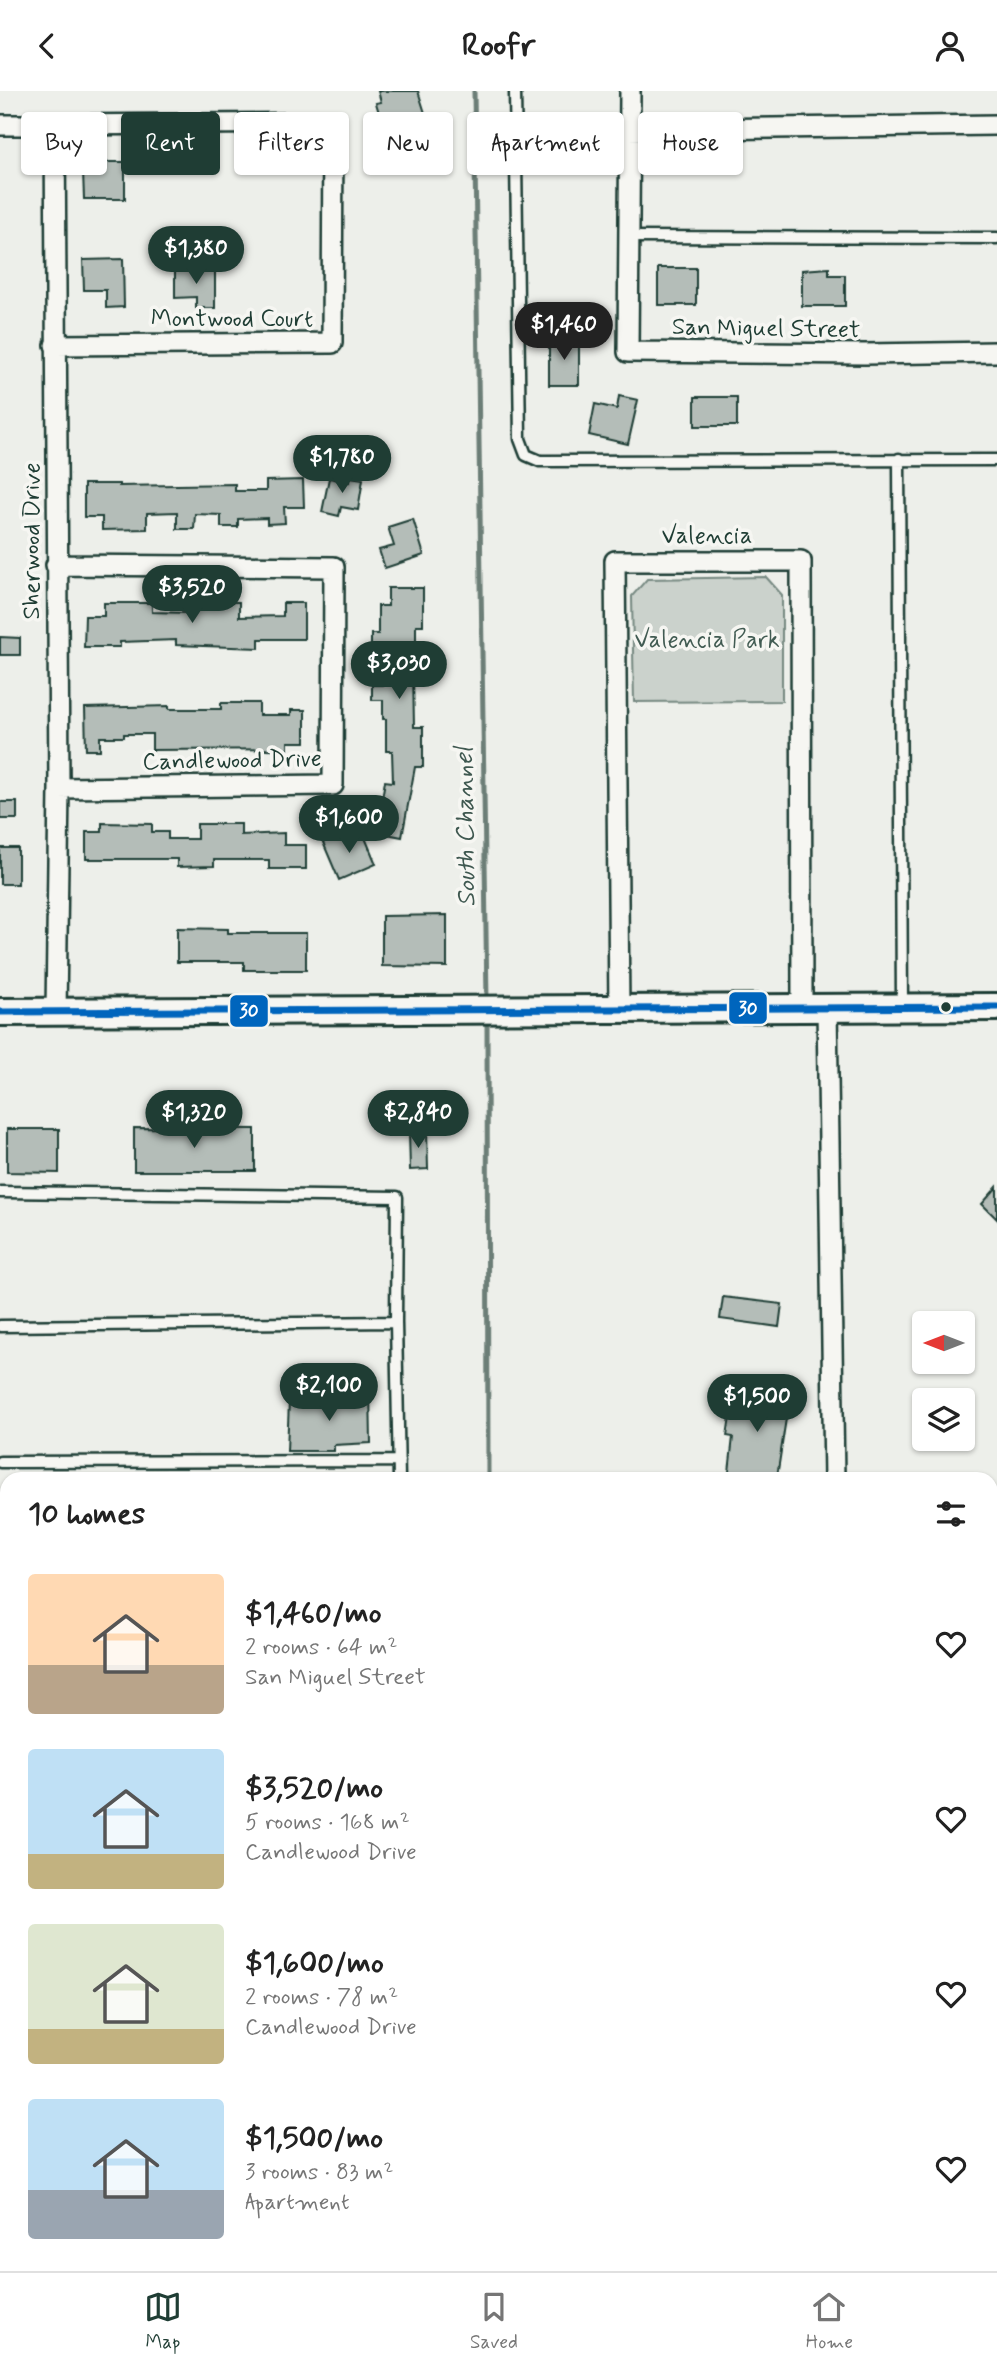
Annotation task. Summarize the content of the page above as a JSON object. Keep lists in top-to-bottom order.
{
  "streets": {
    "street": [
      "Montwood Court",
      "San Miguel Street",
      "Valencia",
      "Sherwood Drive",
      "Candlewood Drive"
    ]
  },
  "crossings": [
    ["Montwood Court", "Sherwood Drive"],
    ["Sherwood Drive", "Candlewood Drive"]
  ],
  "water": ["South Channel"],
  "parks": ["Valencia Park"],
  "lines": ["transit line 30"],
  "north": "left",
  "page": {
    "header": "Roofr",
    "chip": [
      "Buy",
      "Rent",
      "Filters",
      "New",
      "Apartment",
      "House"
    ],
    "price": [
      "$1,380",
      "$1,460",
      "$1,780",
      "$3,520",
      "$3,030",
      "$1,600",
      "$1,320",
      "$2,840",
      "$2,100",
      "$1,500"
    ],
    "heading": "10 homes",
    "list": [
      {
        "name": "$1,460/mo",
        "note": "2 rooms · 64 m² · San Miguel Street"
      },
      {
        "name": "$3,520/mo",
        "note": "5 rooms · 168 m² · Candlewood Drive"
      },
      {
        "name": "$1,600/mo",
        "note": "2 rooms · 78 m² · Candlewood Drive"
      },
      {
        "name": "$1,500/mo",
        "note": "3 rooms · 83 m² · Apartment"
      }
    ],
    "tabs": ["Map", "Saved", "Home"]
  }
}
